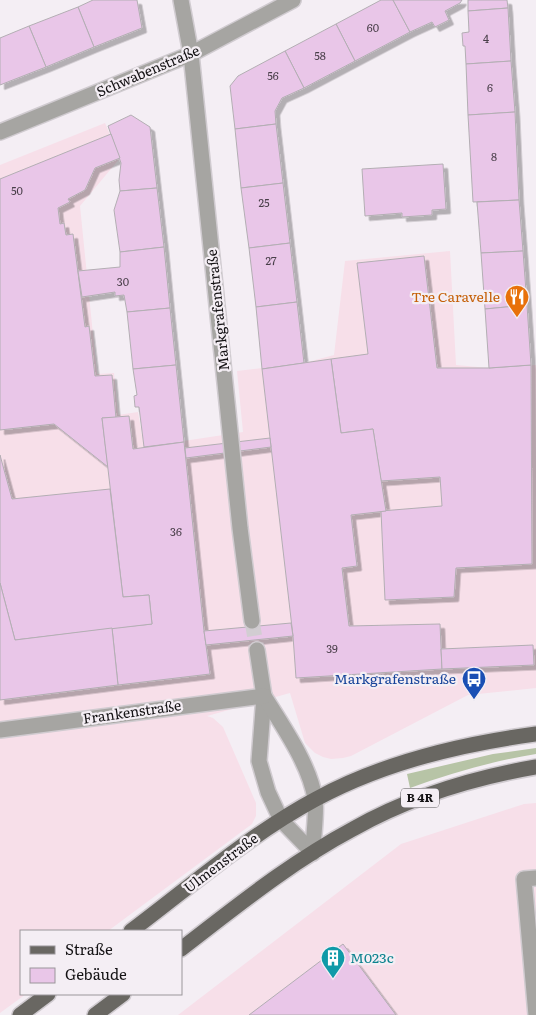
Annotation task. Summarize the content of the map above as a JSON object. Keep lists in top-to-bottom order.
{
  "streets": {
    "main road": ["B 4R", "Ulmenstraße"],
    "street": ["Schwabenstraße", "Markgrafenstraße", "Frankenstraße"]
  },
  "crossings": [
    ["Schwabenstraße", "Markgrafenstraße"]
  ],
  "places": {
    "restaurant": ["Tre Caravelle"],
    "bus stop": ["Markgrafenstraße"],
    "building": ["M023c"]
  },
  "house_numbers": [
    "60",
    "4",
    "58",
    "56",
    "6",
    "8",
    "50",
    "25",
    "27",
    "30",
    "36",
    "39"
  ],
  "legend": ["Straße", "Gebäude"]
}
